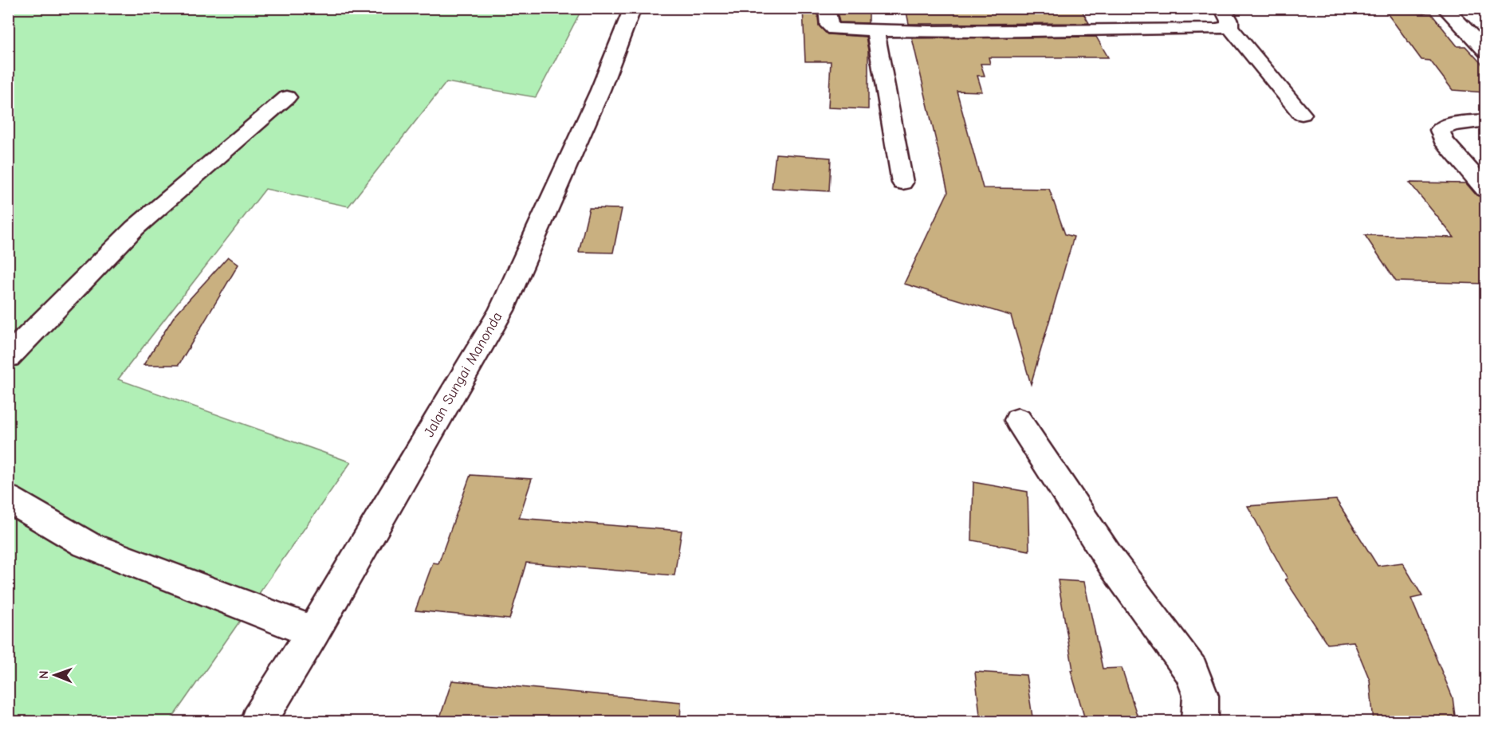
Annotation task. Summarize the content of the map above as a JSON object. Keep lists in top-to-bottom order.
{
  "streets": {
    "street": ["Jalan Sungai Manonda"]
  },
  "north": "left"
}
